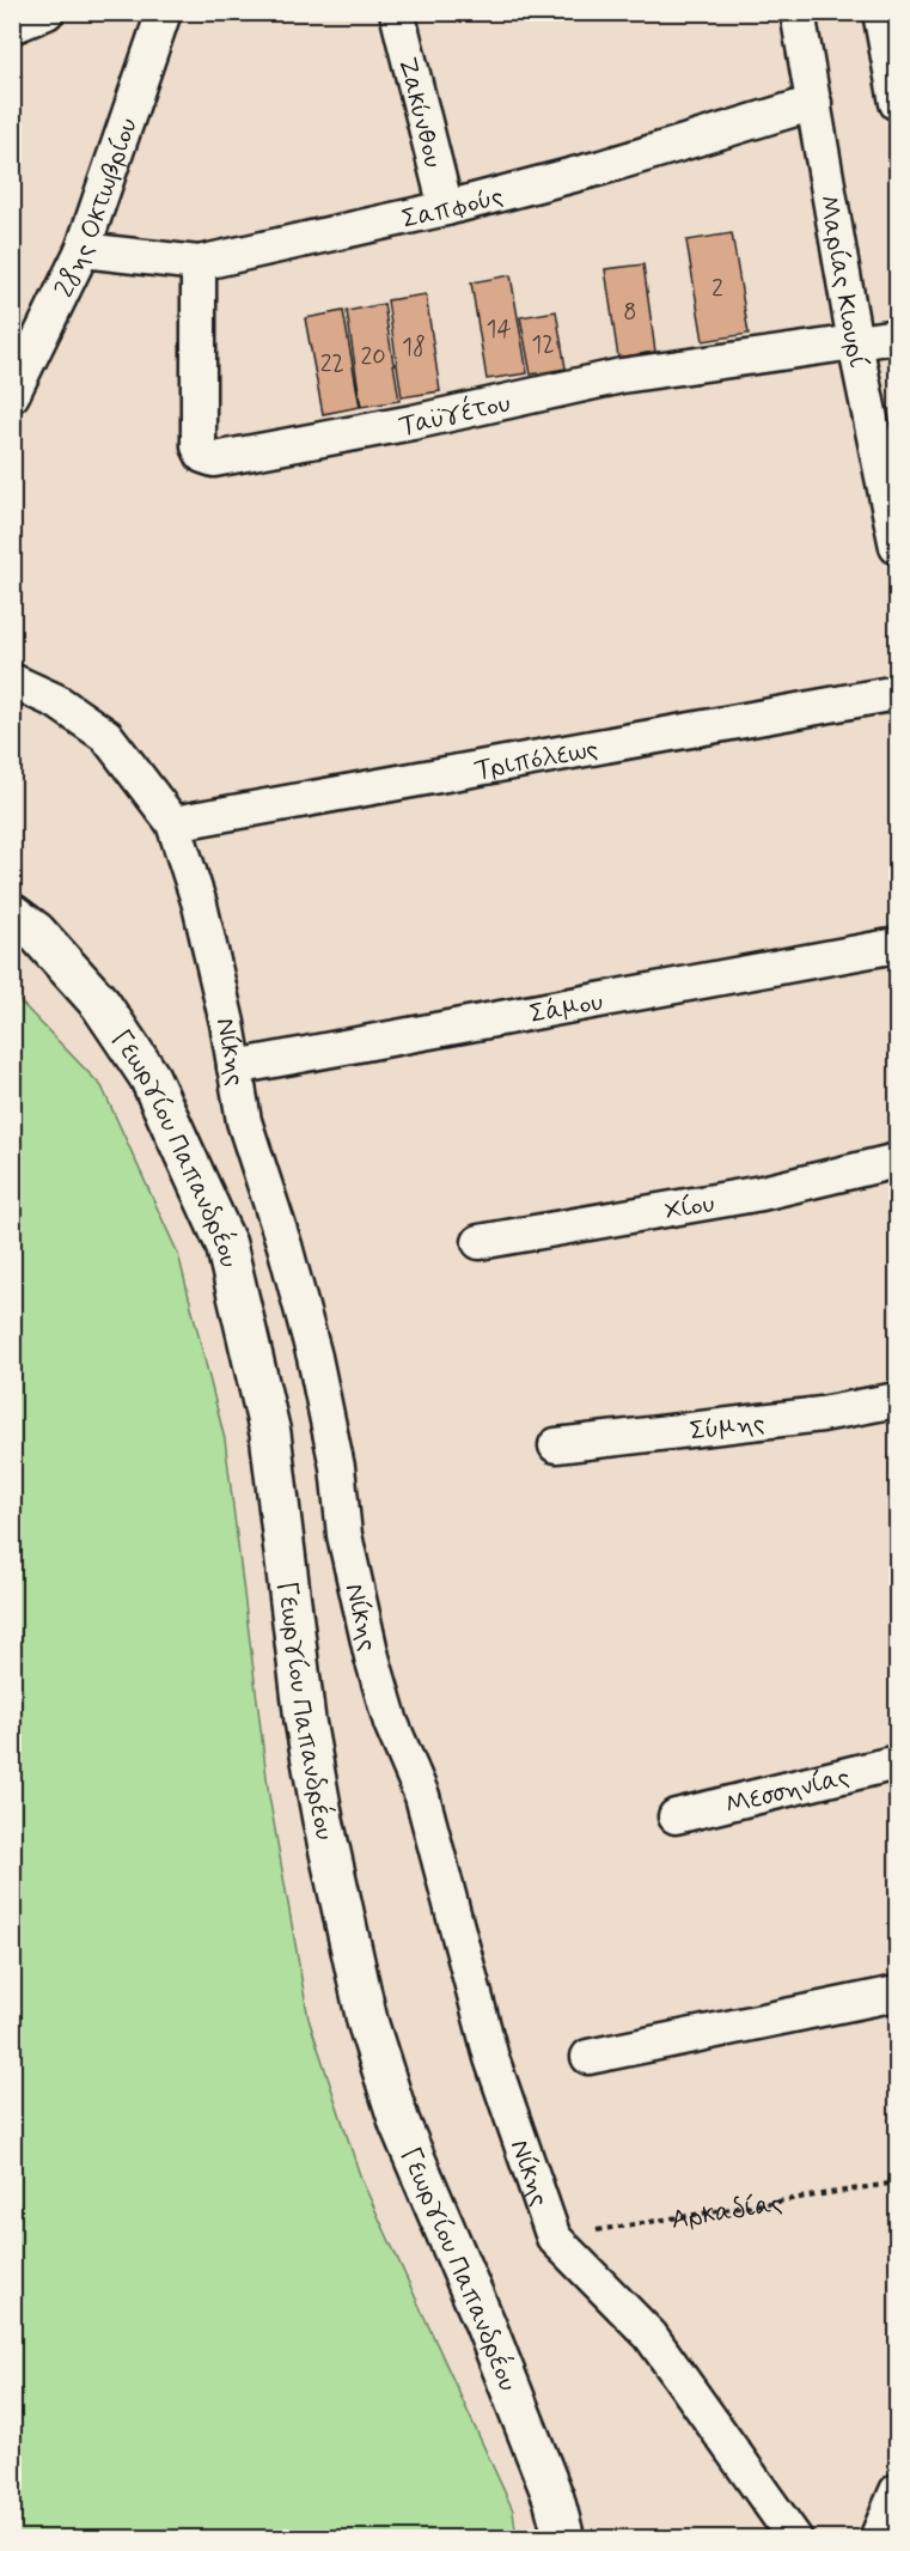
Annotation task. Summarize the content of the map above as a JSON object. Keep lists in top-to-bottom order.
{
  "streets": {
    "street": [
      "Ζακύνθου",
      "28ης Οκτωβρίου",
      "Σαπφούς",
      "Μαρίας Κιουρί",
      "Ταϋγέτου",
      "Τριπόλεως",
      "Σάμου",
      "Νίκης",
      "Γεωργίου Παπανδρέου",
      "Χίου",
      "Σύμης",
      "Μεσσηνίας"
    ],
    "path": ["Αρκαδίας"]
  },
  "crossings": [
    ["Ζακύνθου", "Σαπφούς"],
    ["28ης Οκτωβρίου", "Σαπφούς"],
    ["Σαπφούς", "Μαρίας Κιουρί"],
    ["Σαπφούς", "Ταϋγέτου"],
    ["Μαρίας Κιουρί", "Ταϋγέτου"],
    ["Τριπόλεως", "Νίκης"],
    ["Σάμου", "Νίκης"],
    ["Νίκης", "Αρκαδίας"]
  ],
  "house_numbers": [
    "2",
    "8",
    "14",
    "12",
    "18",
    "20",
    "22"
  ]
}
